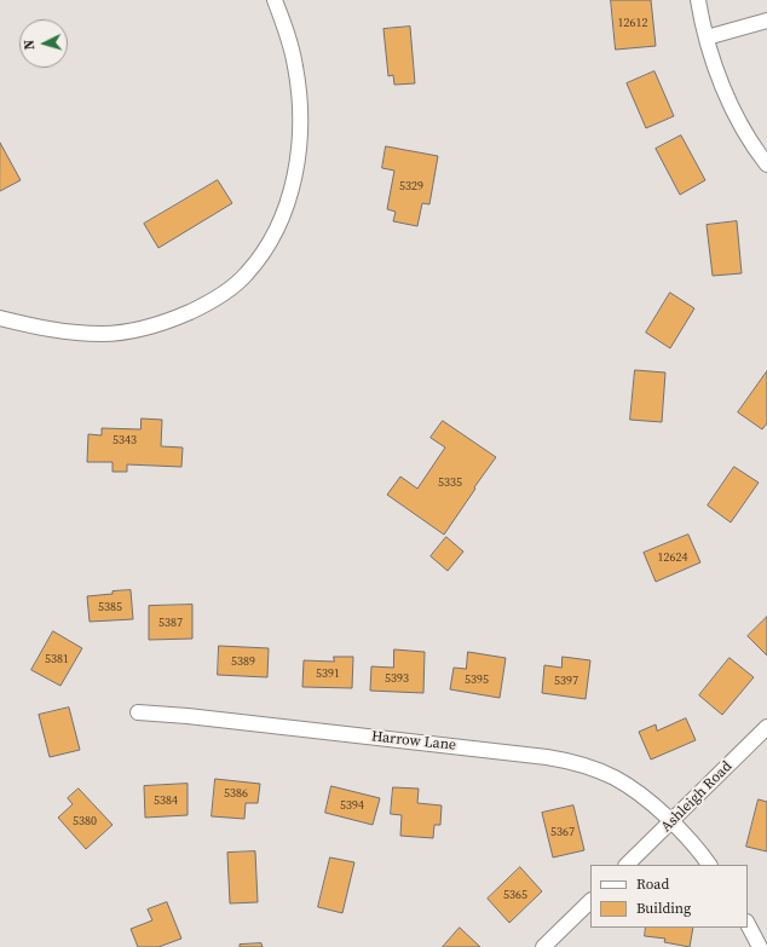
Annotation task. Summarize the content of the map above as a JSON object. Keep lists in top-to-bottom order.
{
  "streets": {
    "street": ["Harrow Lane", "Ashleigh Road"]
  },
  "crossings": [
    ["Harrow Lane", "Ashleigh Road"]
  ],
  "house_numbers": [
    "12612",
    "5329",
    "5343",
    "5335",
    "12624",
    "5385",
    "5387",
    "5381",
    "5389",
    "5391",
    "5393",
    "5395",
    "5397",
    "5386",
    "5384",
    "5394",
    "5380",
    "5367",
    "5365"
  ],
  "legend": ["Road", "Building"],
  "north": "left"
}
